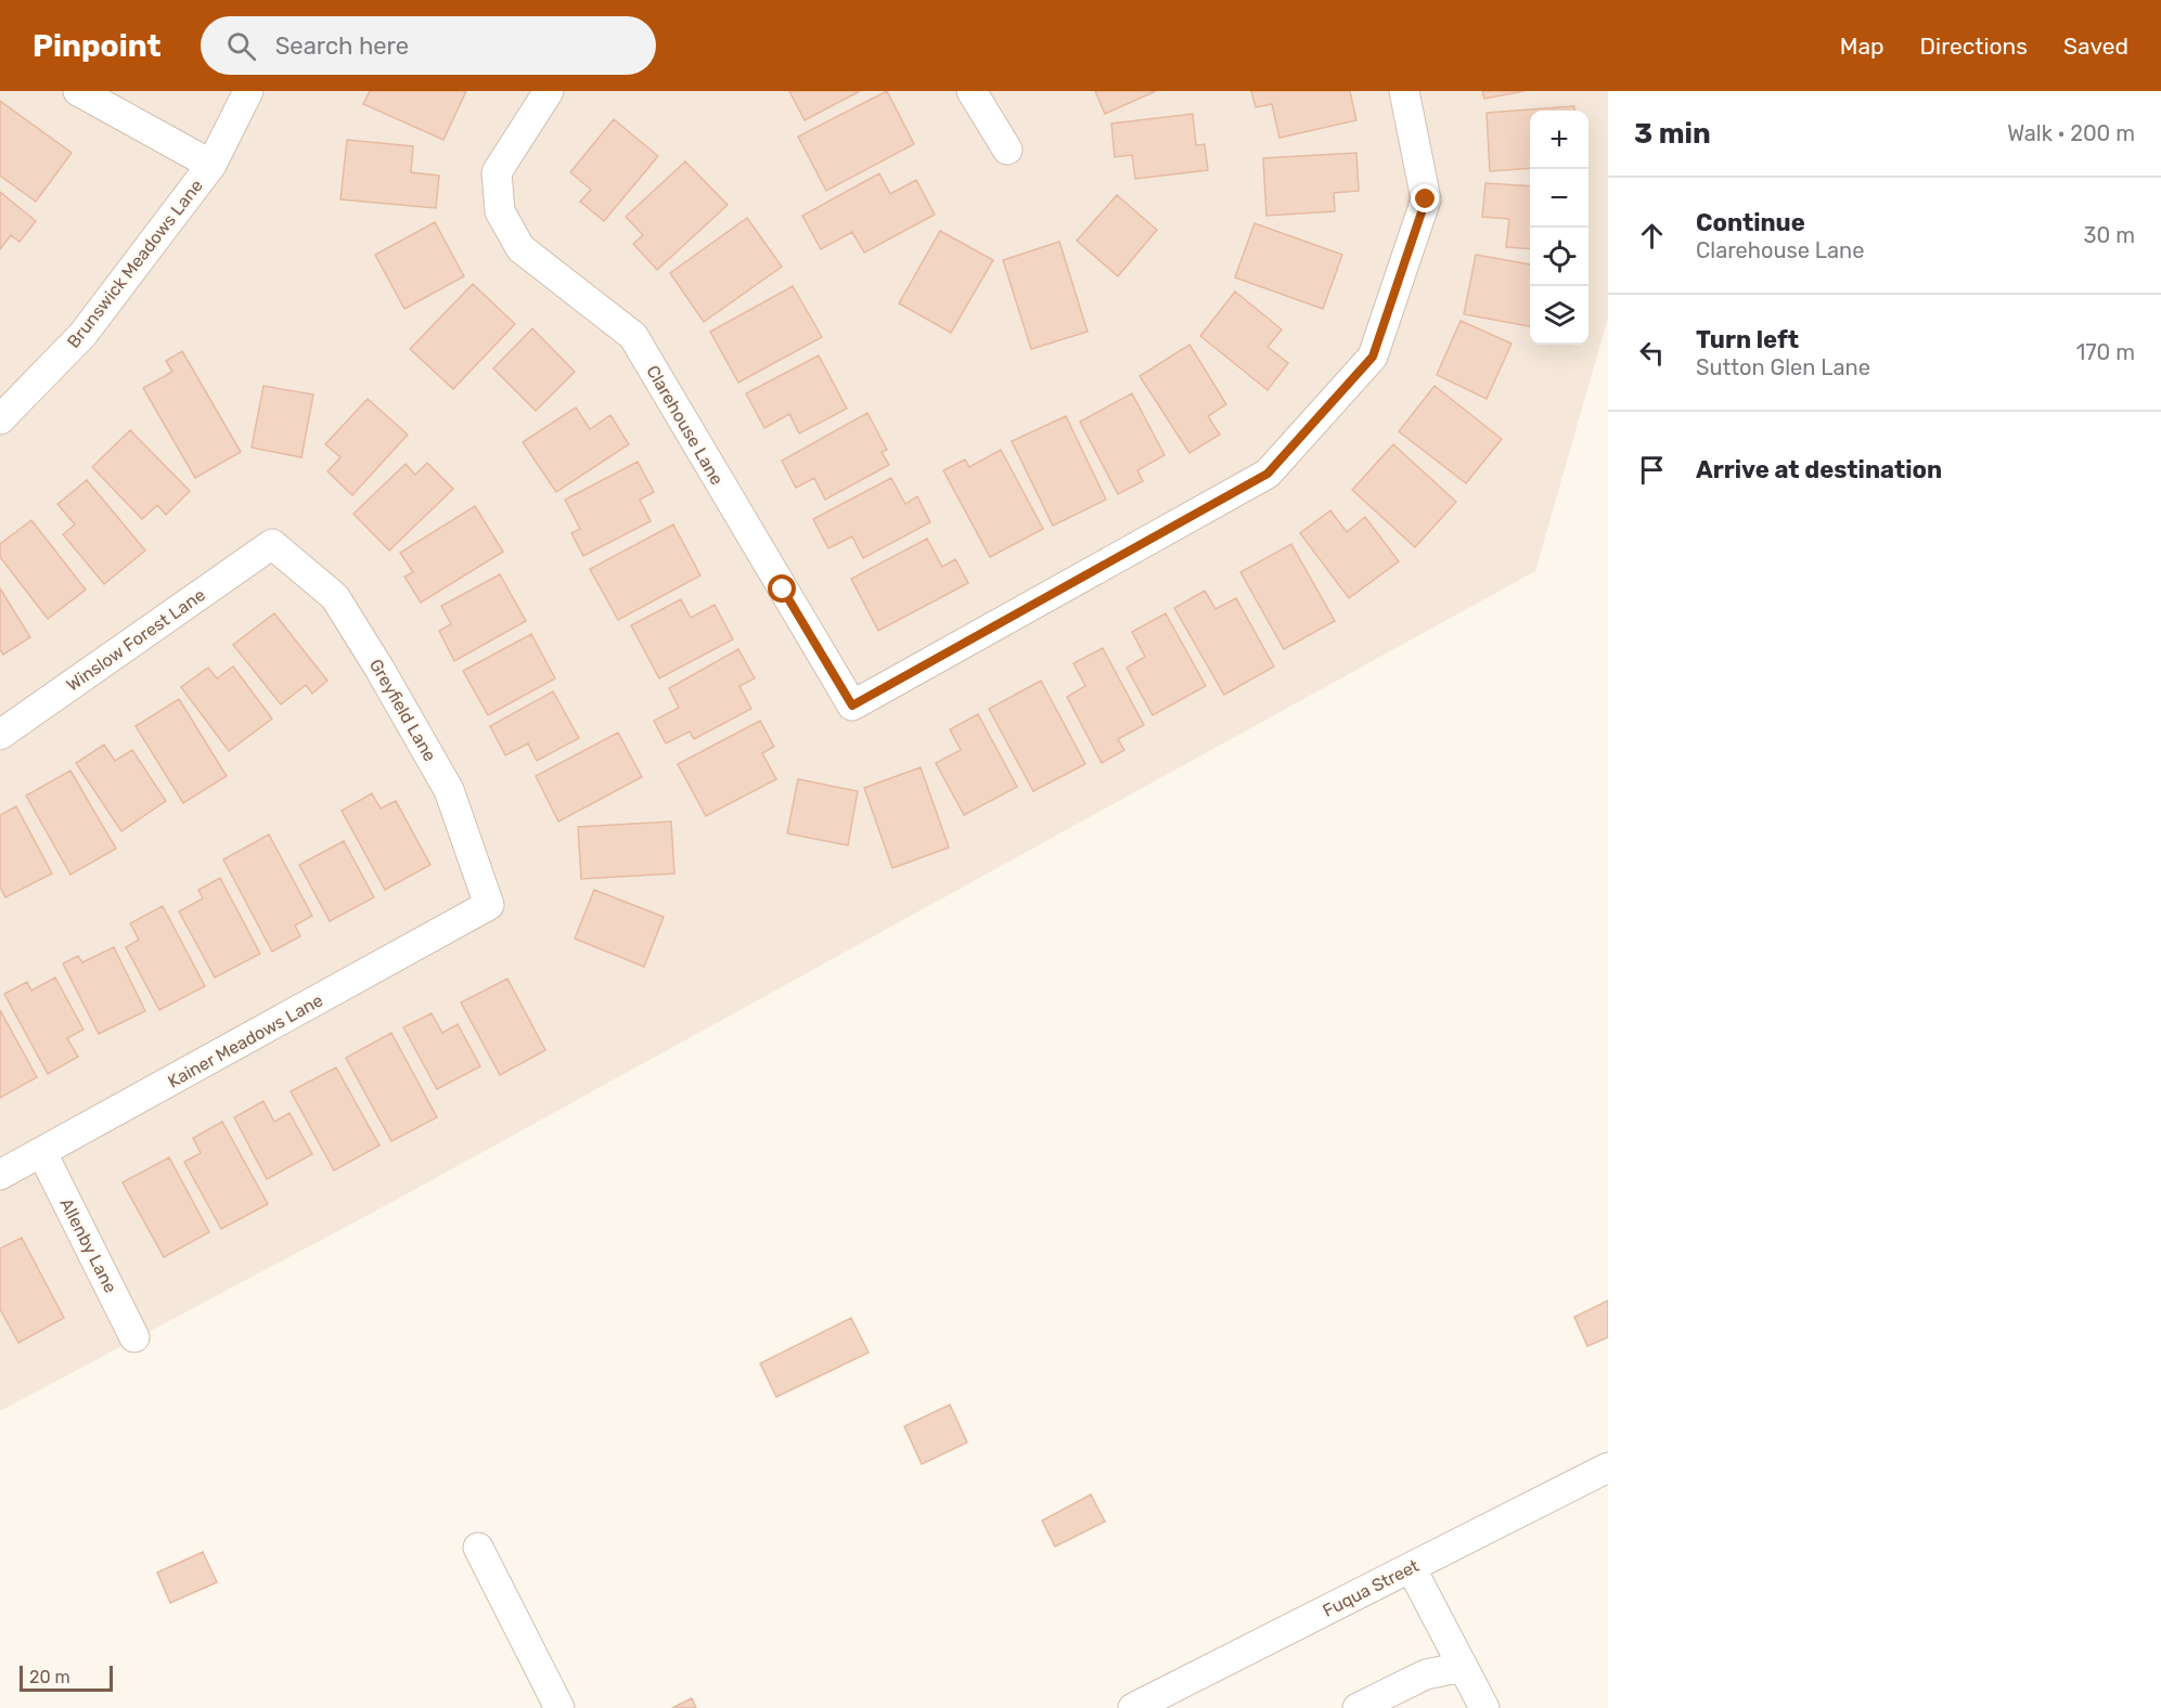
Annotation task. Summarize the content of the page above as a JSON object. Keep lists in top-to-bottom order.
{
  "streets": {
    "street": [
      "Brunswick Meadows Lane",
      "Clarehouse Lane",
      "Winslow Forest Lane",
      "Greyfield Lane",
      "Kainer Meadows Lane",
      "Allenby Lane",
      "Fuqua Street"
    ]
  },
  "crossings": [
    ["Winslow Forest Lane", "Greyfield Lane"],
    ["Greyfield Lane", "Kainer Meadows Lane"],
    ["Kainer Meadows Lane", "Allenby Lane"]
  ],
  "scale_bar": "20 m",
  "page": {
    "header": "Pinpoint",
    "search": "Search here",
    "nav": ["Map", "Directions", "Saved"],
    "heading": ["3 min", "Walk · 200 m"],
    "map_buttons": ["+", "−"],
    "list": [
      ["Continue", "Clarehouse Lane", "30 m"],
      ["Turn left", "Sutton Glen Lane", "170 m"],
      "Arrive at destination"
    ],
    "scale": "20 m"
  }
}
